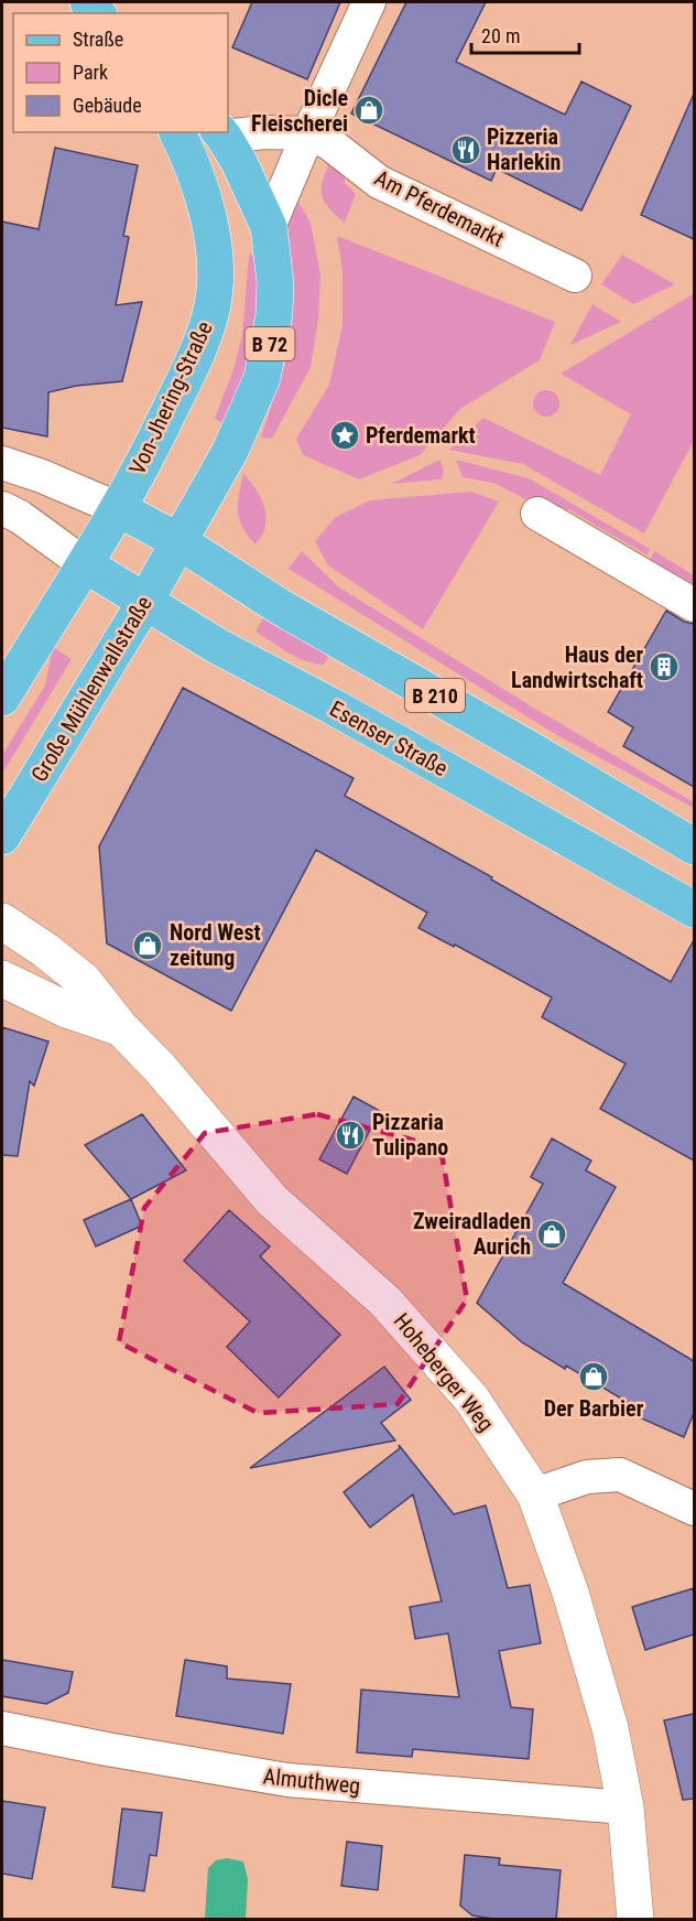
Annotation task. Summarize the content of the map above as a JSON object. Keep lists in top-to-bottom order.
{
  "streets": {
    "main road": [
      "B 72",
      "Von-Jhering-Straße",
      "Große Mühlenwallstraße",
      "B 210",
      "Esenser Straße"
    ],
    "street": ["Am Pferdemarkt", "Hoheberger Weg", "Almuthweg"]
  },
  "crossings": [
    ["B 72", "Große Mühlenwallstraße"],
    ["B 72", "B 210"],
    ["Von-Jhering-Straße", "B 210"],
    ["Große Mühlenwallstraße", "B 210"],
    ["Große Mühlenwallstraße", "Esenser Straße"],
    ["Hoheberger Weg", "Almuthweg"]
  ],
  "places": {
    "shop": [
      "Dicle Fleischerei",
      "Nord West zeitung",
      "Zweiradladen Aurich",
      "Der Barbier"
    ],
    "restaurant": ["Pizzeria Harlekin", "Pizzaria Tulipano"],
    "place": ["Pferdemarkt"],
    "building": ["Haus der Landwirtschaft"]
  },
  "legend": ["Straße", "Park", "Gebäude"],
  "scale_bar": "20 m"
}
